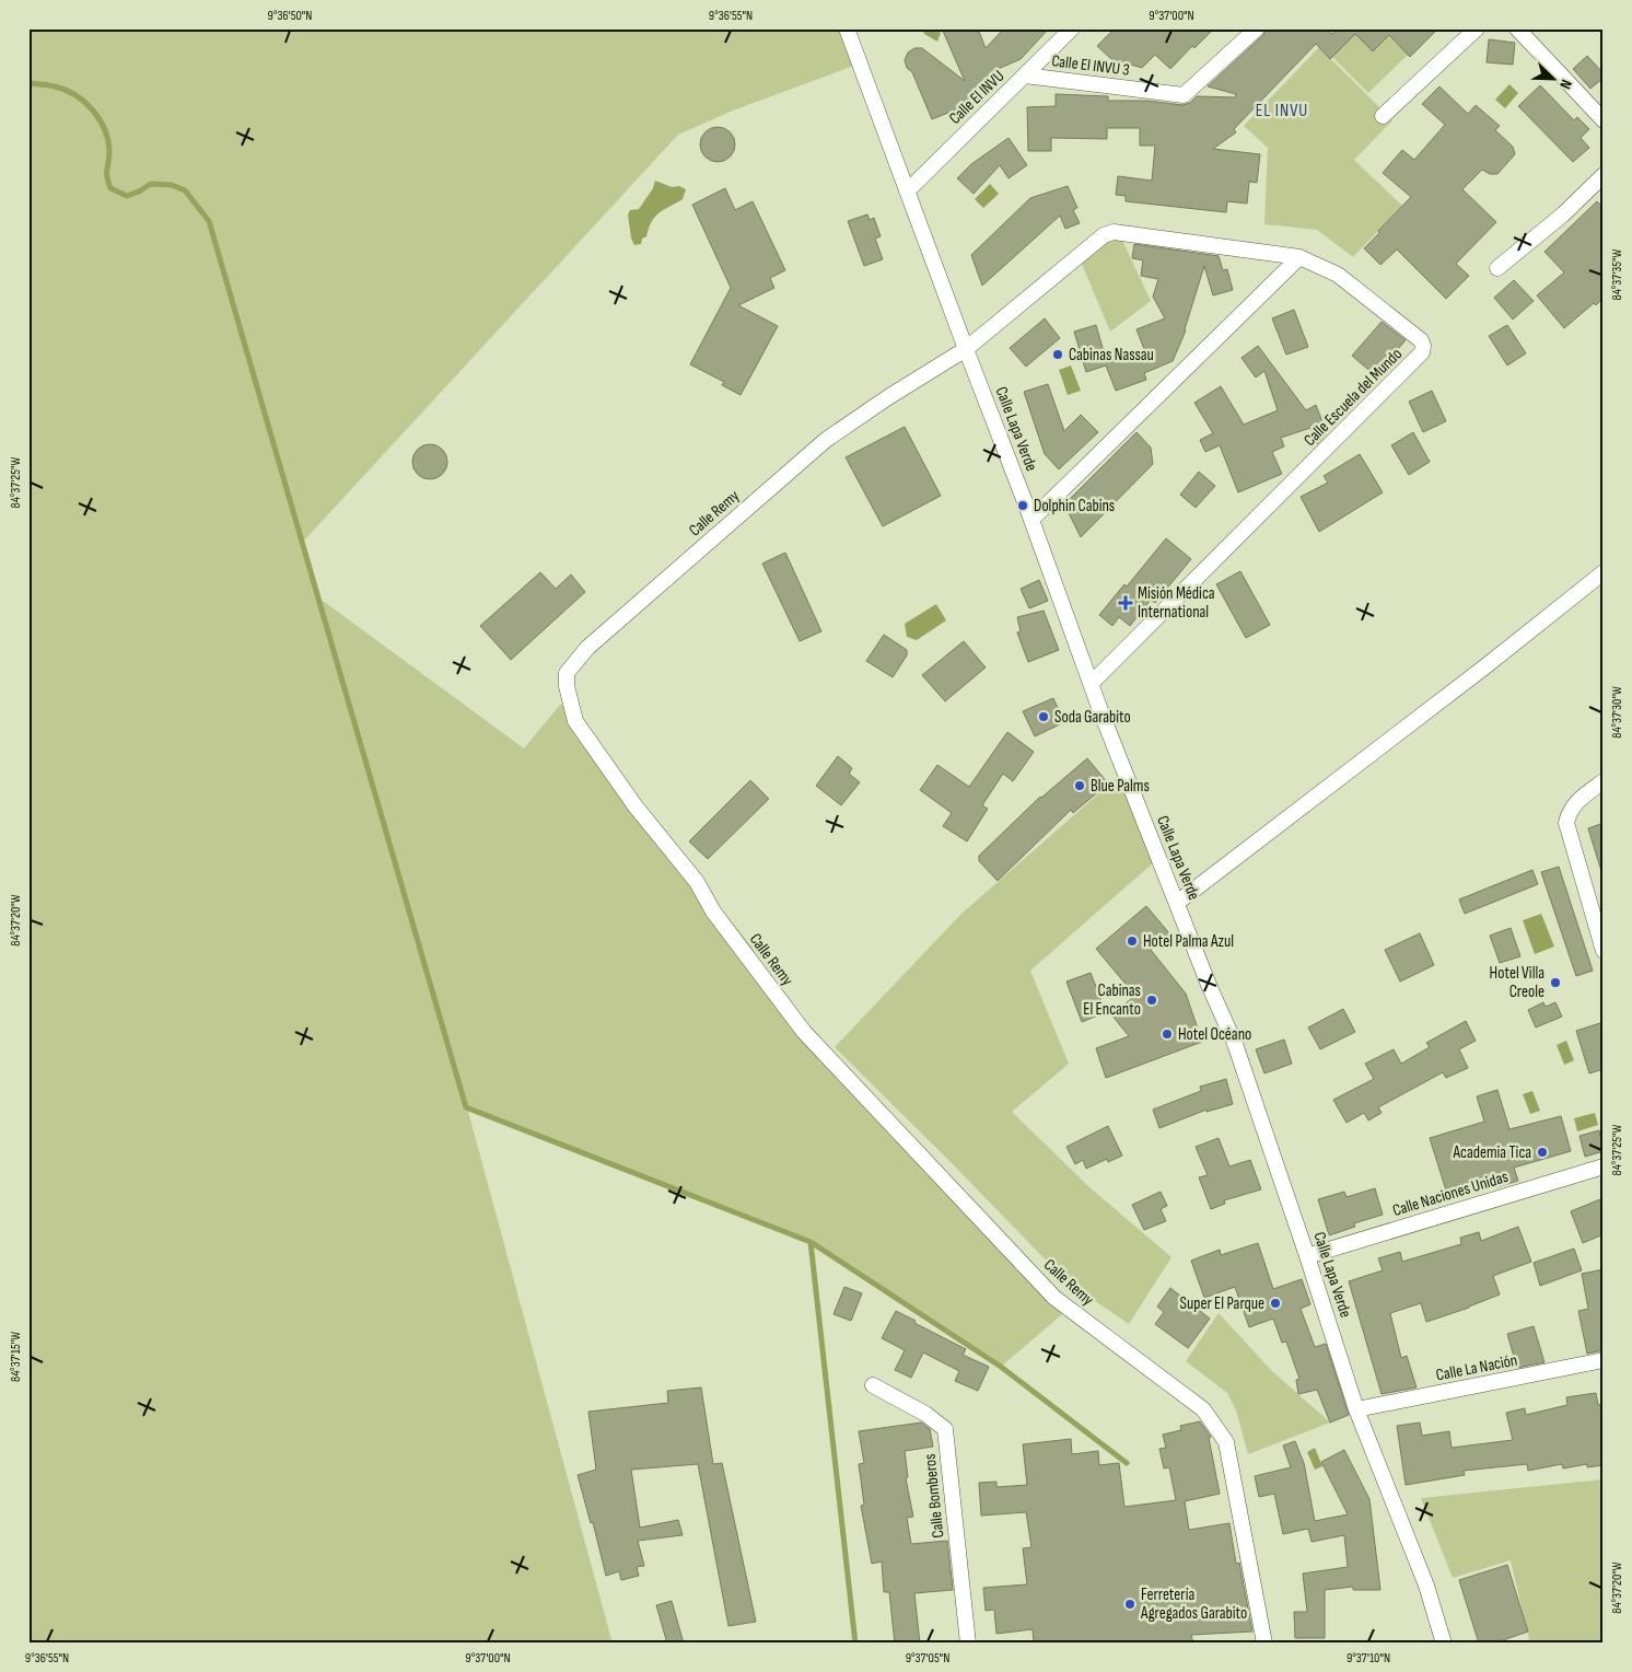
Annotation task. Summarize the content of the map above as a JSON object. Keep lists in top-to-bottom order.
{
  "streets": {
    "street": [
      "Calle El INVU 3",
      "Calle El INVU",
      "Calle Escuela del Mundo",
      "Calle Lapa Verde",
      "Calle Remy",
      "Calle Naciones Unidas",
      "Calle La Nación",
      "Calle Bomberos"
    ]
  },
  "crossings": [
    ["Calle El INVU 3", "Calle El INVU"],
    ["Calle El INVU", "Calle Lapa Verde"],
    ["Calle Escuela del Mundo", "Calle Lapa Verde"],
    ["Calle Escuela del Mundo", "Calle Remy"],
    ["Calle Lapa Verde", "Calle Remy"],
    ["Calle Lapa Verde", "Calle Naciones Unidas"],
    ["Calle Lapa Verde", "Calle La Nación"]
  ],
  "districts": ["EL INVU"],
  "places": {
    "other": [
      "Cabinas Nassau",
      "Dolphin Cabins",
      "Soda Garabito",
      "Blue Palms",
      "Hotel Palma Azul",
      "Hotel Villa Creole",
      "Cabinas El Encanto",
      "Hotel Océano",
      "Academia Tica",
      "Super El Parque",
      "Ferretería Agregados Garabito"
    ],
    "health": ["Misión Médica International"]
  },
  "north": "bottom right",
  "coordinates": [
    "9°36'50\"N",
    "9°36'55\"N",
    "9°37'00\"N",
    "84°37'35\"W",
    "84°37'25\"W",
    "84°37'30\"W",
    "84°37'20\"W",
    "84°37'15\"W",
    "9°37'05\"N",
    "9°37'10\"N"
  ]
}
